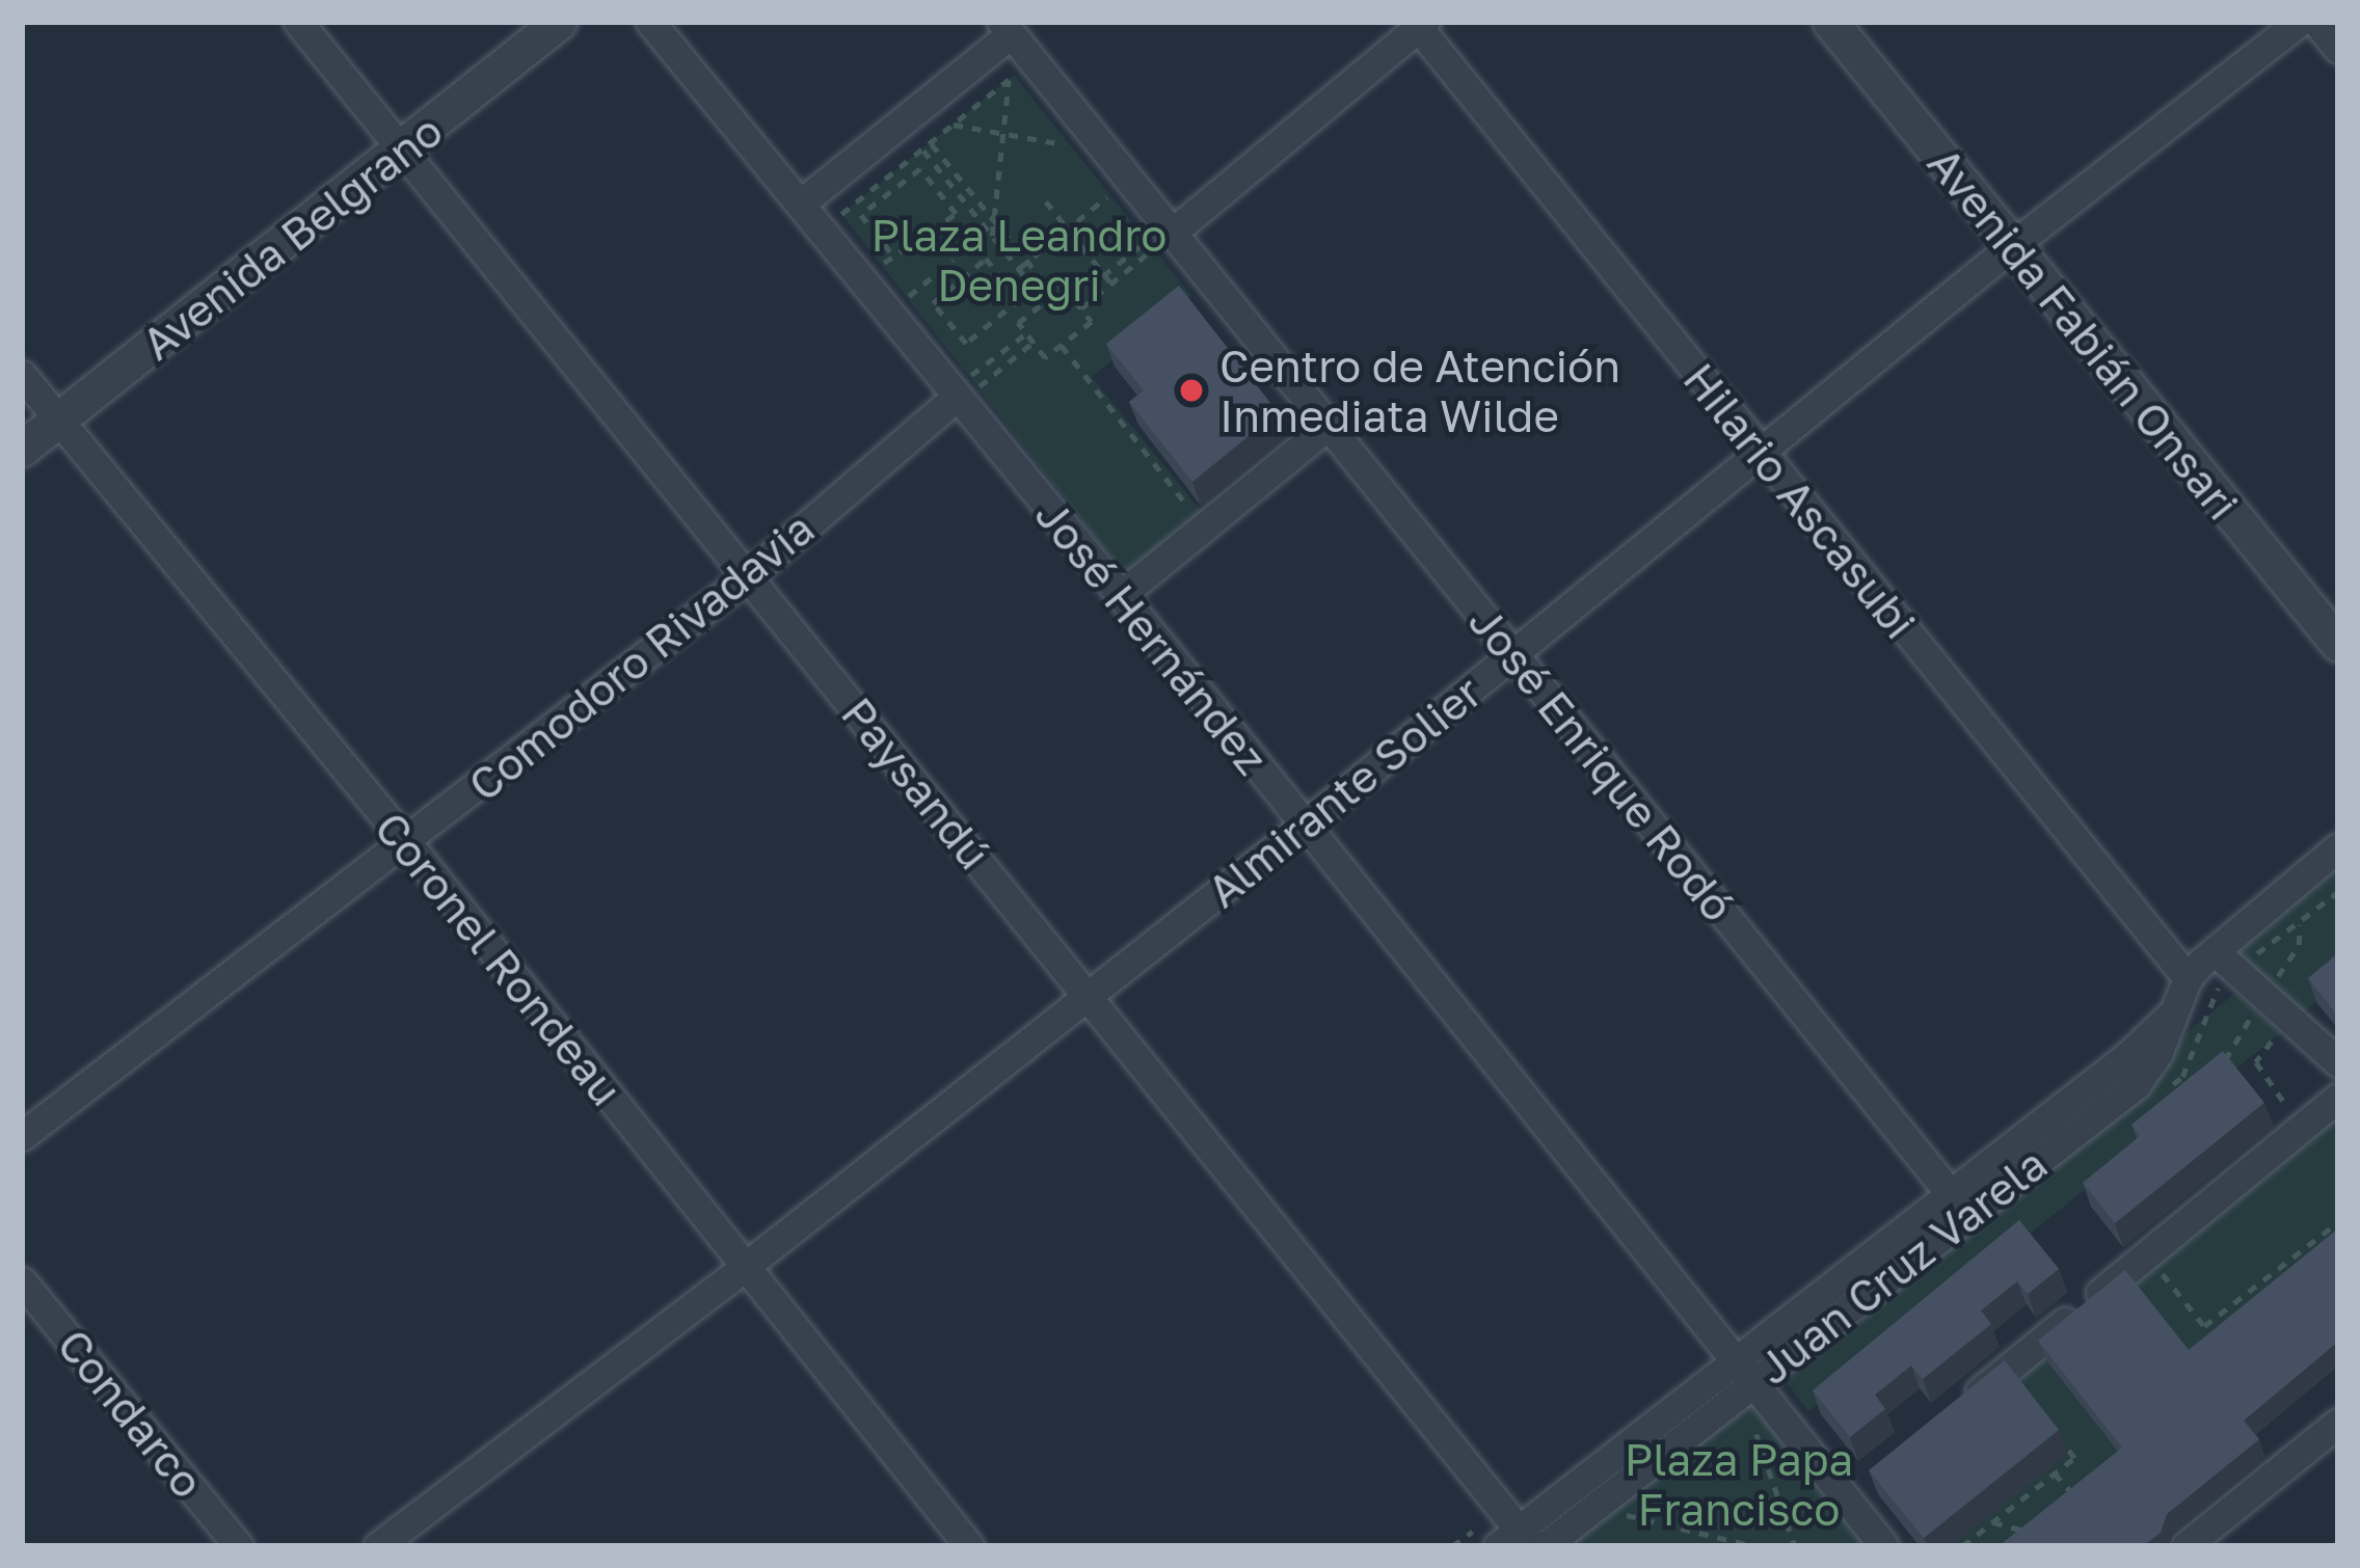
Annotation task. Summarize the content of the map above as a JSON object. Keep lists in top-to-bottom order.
{
  "streets": {
    "street": [
      "Avenida Belgrano",
      "Avenida Fabián Onsari",
      "Hilario Ascasubi",
      "José Hernández",
      "Comodoro Rivadavia",
      "José Enrique Rodó",
      "Paysandú",
      "Almirante Solier",
      "Coronel Rondeau",
      "Juan Cruz Varela",
      "Condarco"
    ]
  },
  "crossings": [
    ["Avenida Belgrano", "Paysandú"],
    ["Avenida Belgrano", "Coronel Rondeau"],
    ["Avenida Fabián Onsari", "Almirante Solier"],
    ["Hilario Ascasubi", "Almirante Solier"],
    ["Hilario Ascasubi", "Juan Cruz Varela"],
    ["José Hernández", "Comodoro Rivadavia"],
    ["José Hernández", "Almirante Solier"],
    ["José Hernández", "Juan Cruz Varela"],
    ["Comodoro Rivadavia", "Paysandú"],
    ["Comodoro Rivadavia", "Coronel Rondeau"],
    ["José Enrique Rodó", "Almirante Solier"],
    ["José Enrique Rodó", "Juan Cruz Varela"],
    ["Paysandú", "Almirante Solier"],
    ["Almirante Solier", "Coronel Rondeau"]
  ],
  "parks": ["Plaza Leandro Denegri", "Plaza Papa Francisco"],
  "places": ["Centro de Atención Inmediata Wilde"]
}
